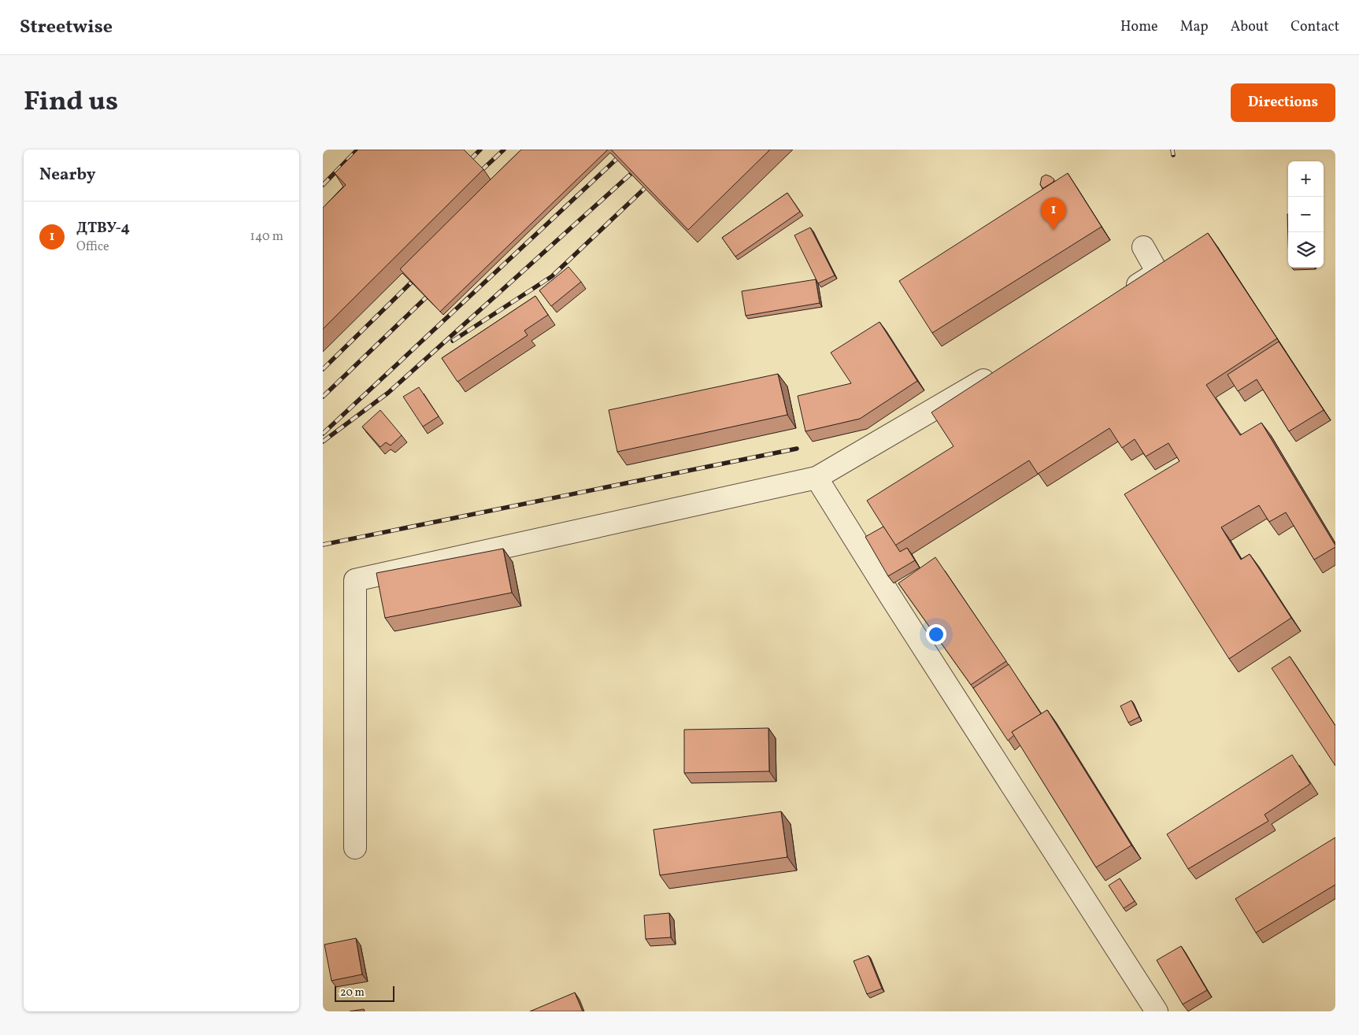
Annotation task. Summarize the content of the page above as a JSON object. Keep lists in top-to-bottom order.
{
  "scale_bar": "20 m",
  "page": {
    "header": "Streetwise",
    "nav": [
      "Home",
      "Map",
      "About",
      "Contact"
    ],
    "title": "Find us",
    "buttons": "Directions",
    "heading": "Nearby",
    "map_buttons": ["+", "−"],
    "pins": "1",
    "list": [
      {
        "mark": "1",
        "name": "ДТВУ-4",
        "note": "Office",
        "value": "140 m"
      }
    ],
    "scale": "20 m"
  }
}
